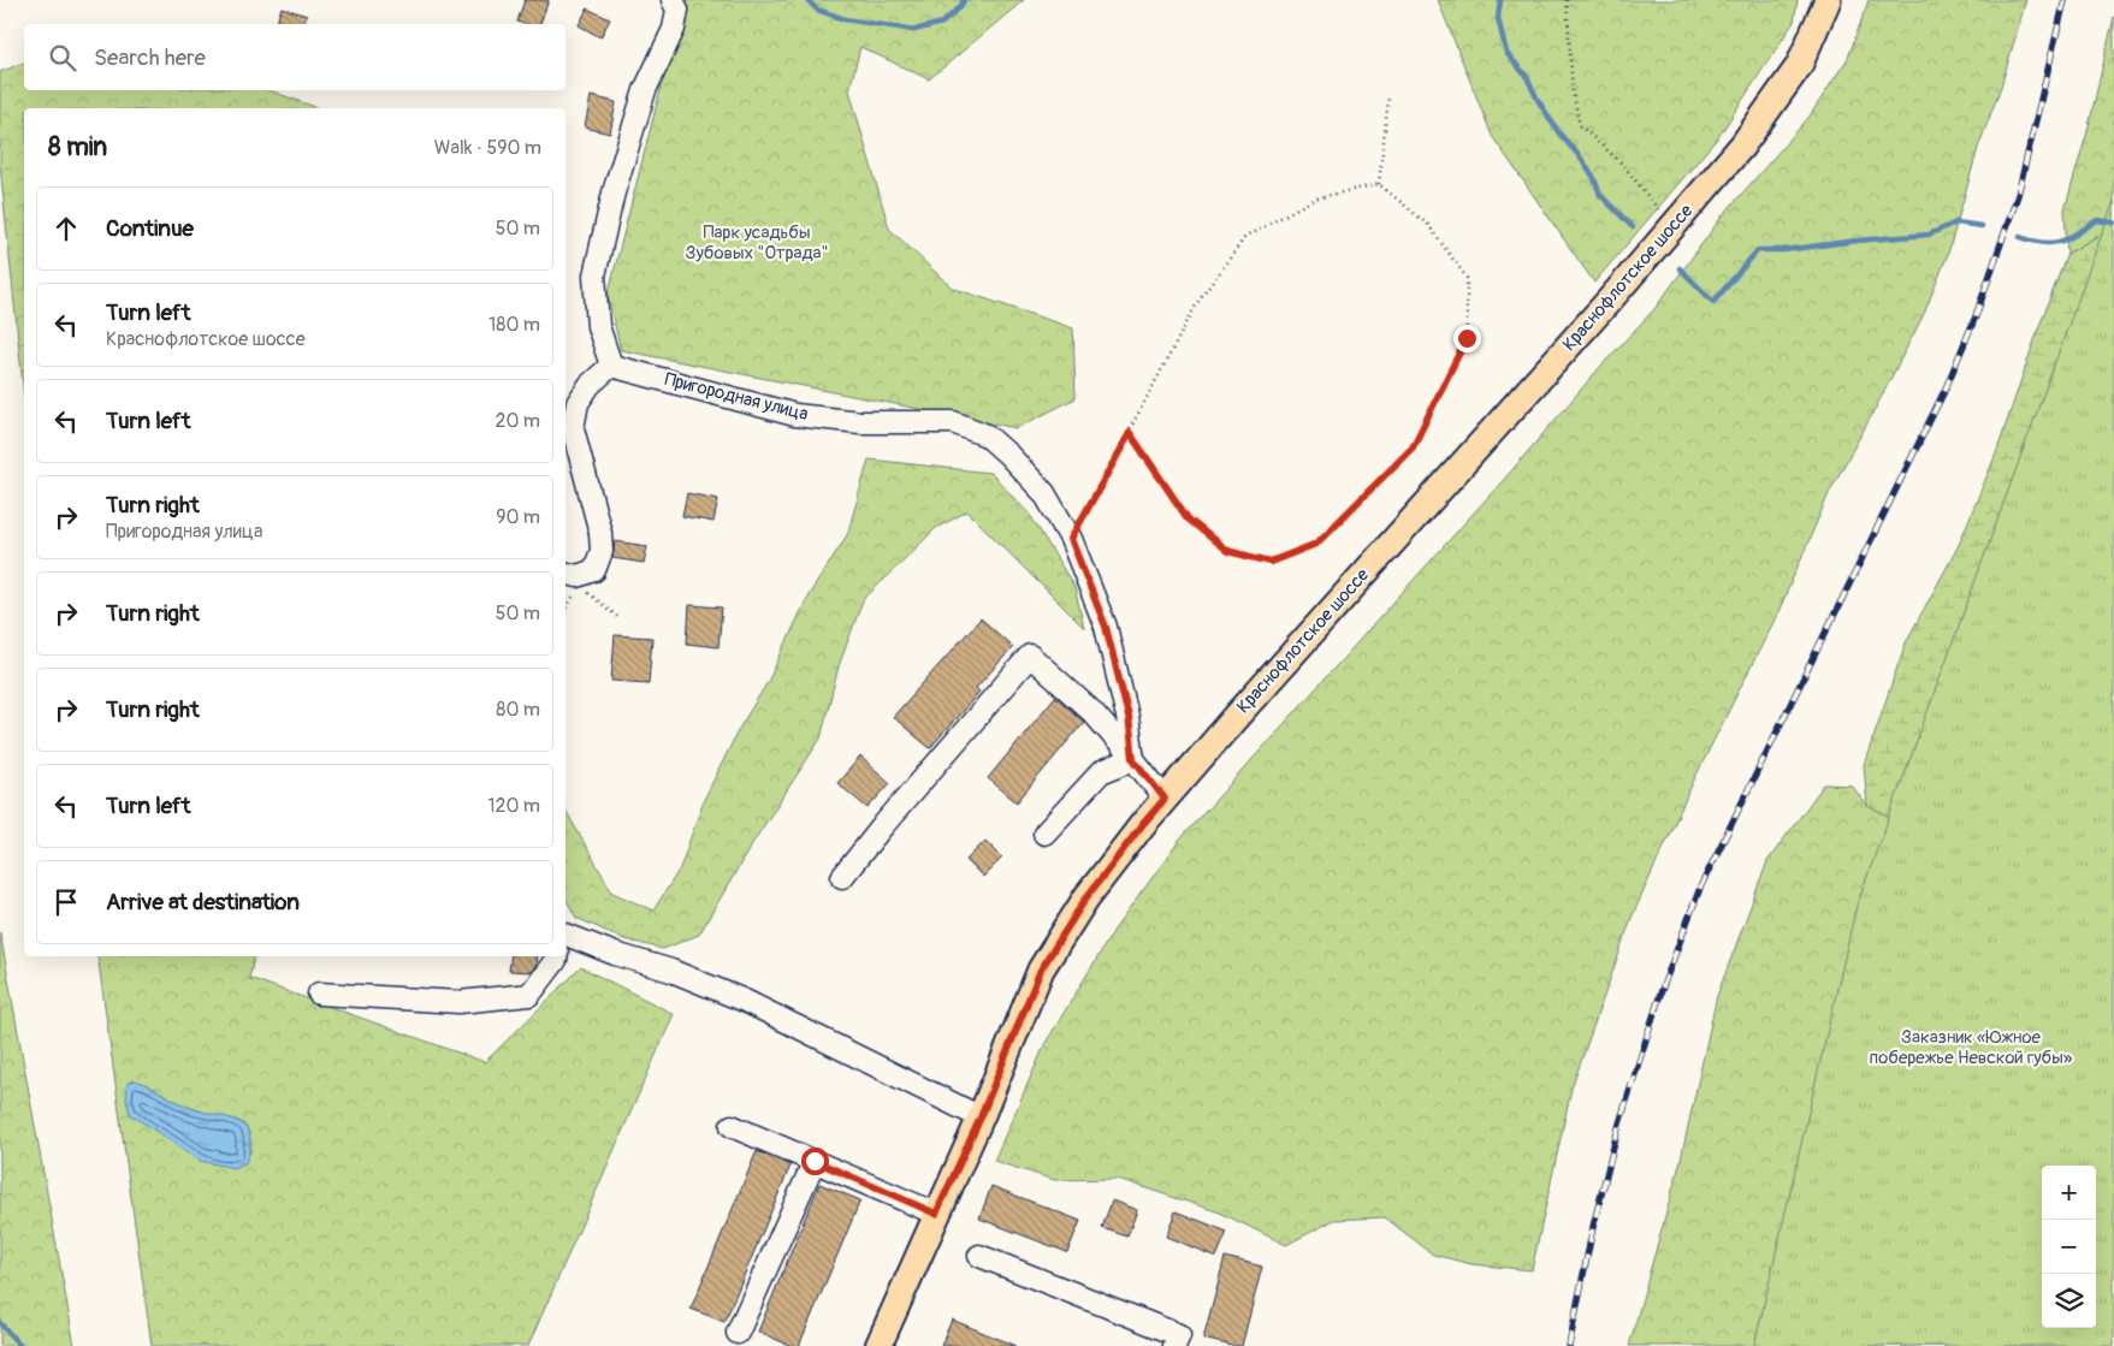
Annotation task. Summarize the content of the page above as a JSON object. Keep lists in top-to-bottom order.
{
  "streets": {
    "main road": ["Краснофлотское шоссе"],
    "street": ["Пригородная улица"]
  },
  "parks": ["Парк усадьбы Зубовых \"Отрада\"", "Заказник «Южное побережье Невской губы»"],
  "page": {
    "search": "Search here",
    "heading": ["8 min", "Walk · 590 m"],
    "list": [
      ["Continue", "50 m"],
      ["Turn left", "Краснофлотское шоссе", "180 m"],
      ["Turn left", "20 m"],
      ["Turn right", "Пригородная улица", "90 m"],
      ["Turn right", "50 m"],
      ["Turn right", "80 m"],
      ["Turn left", "120 m"],
      "Arrive at destination"
    ],
    "map_buttons": ["+", "−"]
  }
}
